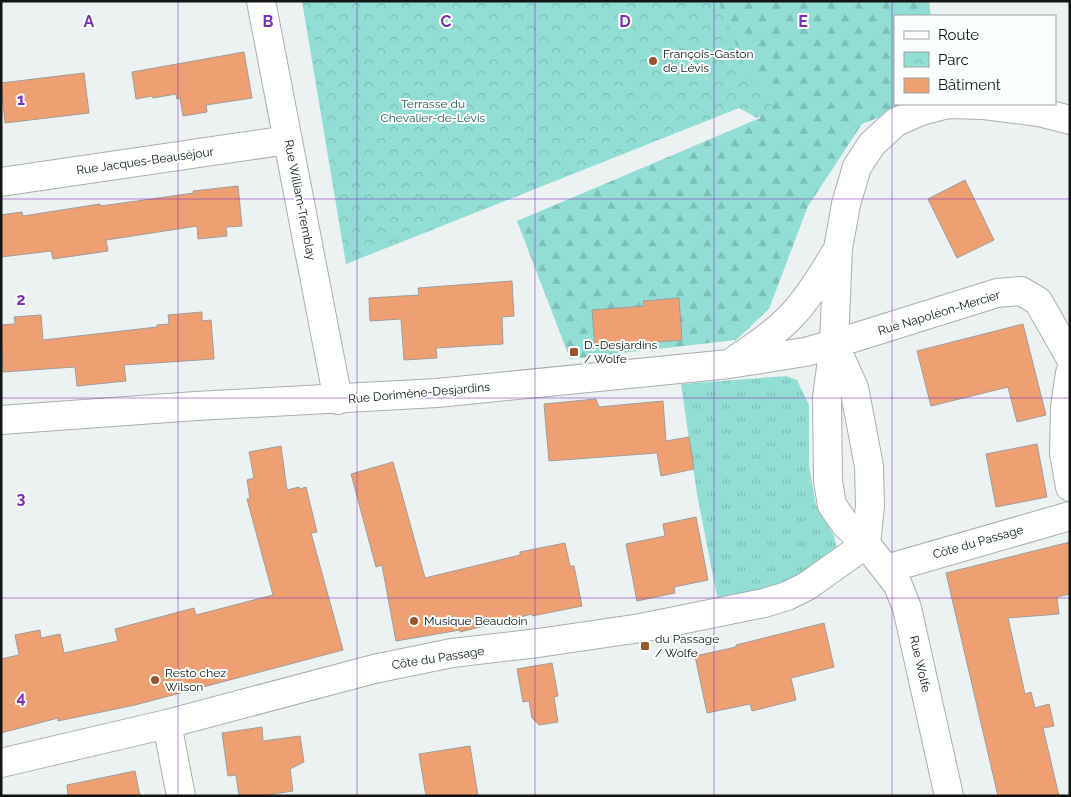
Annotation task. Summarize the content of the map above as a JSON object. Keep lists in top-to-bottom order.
{
  "streets": {
    "main road": [
      "Rue Jacques-Beauséjour",
      "Rue William-Tremblay",
      "Rue Napoléon-Mercier",
      "Rue Dorimène-Desjardins",
      "Côte du Passage",
      "Rue Wolfe"
    ]
  },
  "crossings": [
    ["Rue Jacques-Beauséjour", "Rue William-Tremblay"],
    ["Rue William-Tremblay", "Rue Dorimène-Desjardins"],
    ["Rue Napoléon-Mercier", "Rue Dorimène-Desjardins"],
    ["Rue Napoléon-Mercier", "Rue Wolfe"],
    ["Rue Dorimène-Desjardins", "Rue Wolfe"],
    ["Côte du Passage", "Rue Wolfe"]
  ],
  "parks": ["Terrasse du Chevalier-de-Lévis"],
  "places": {
    "other": ["François-Gaston de Lévis", "Musique Beaudoin", "Resto chez Wilson"],
    "transit": ["D.-Desjardins / Wolfe", "du Passage / Wolfe"]
  },
  "legend": ["Route", "Parc", "Bâtiment"],
  "grid": {
    "columns": [
      "A",
      "B",
      "C",
      "D",
      "E"
    ],
    "rows": [
      "1",
      "2",
      "3",
      "4"
    ]
  }
}
